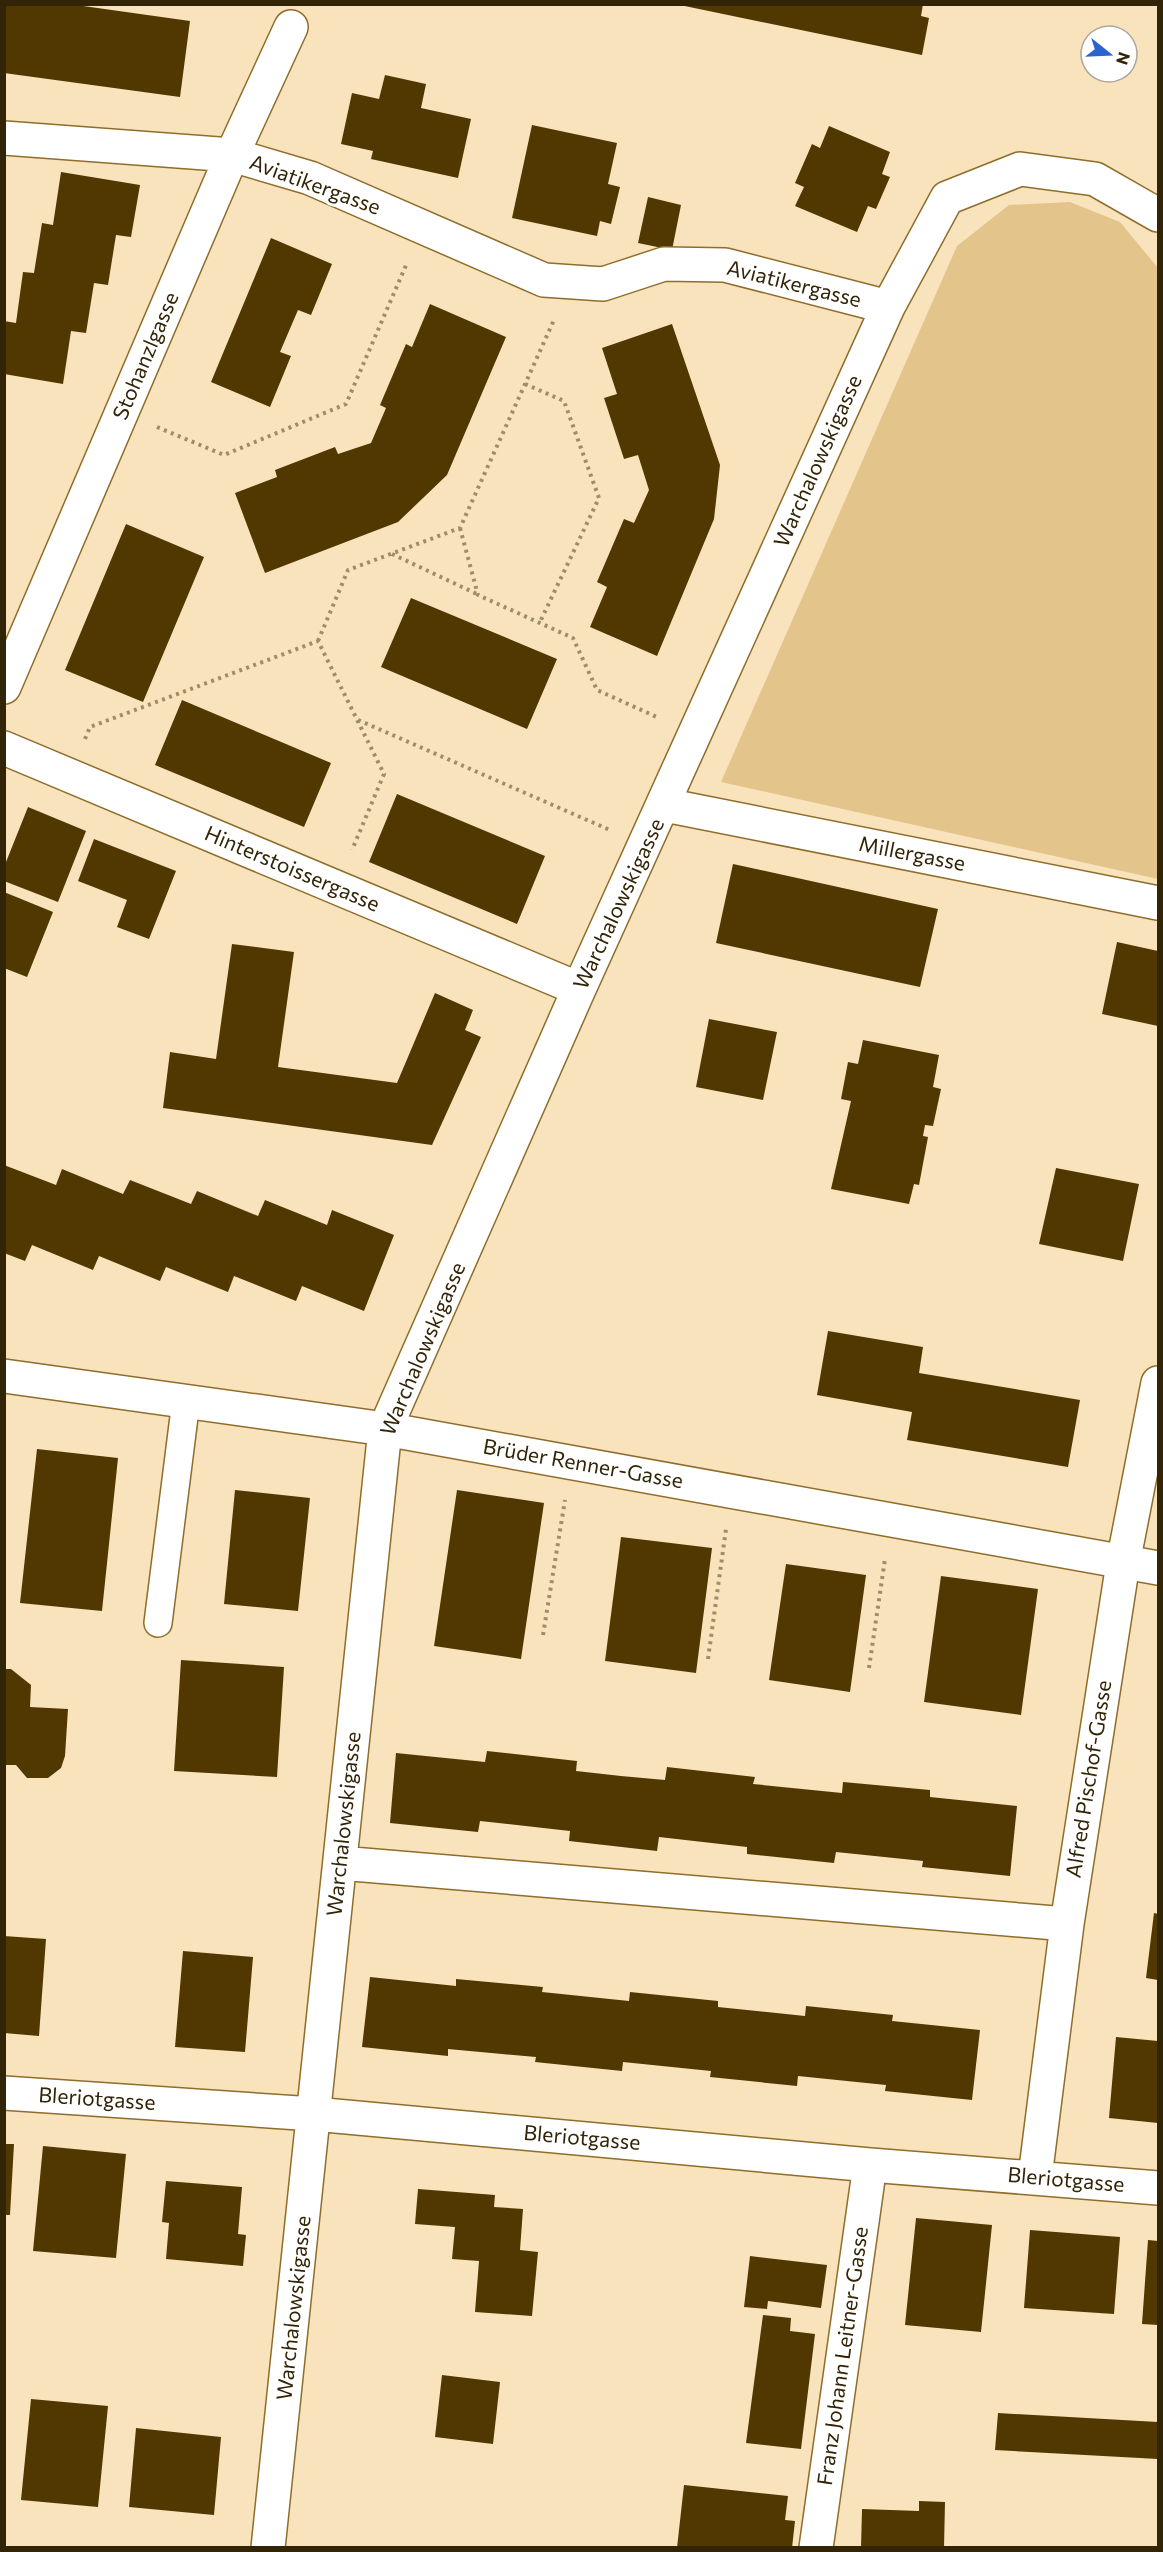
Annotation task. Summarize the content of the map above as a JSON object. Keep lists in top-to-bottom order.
{
  "streets": {
    "street": [
      "Aviatikergasse",
      "Stohanzlgasse",
      "Warchalowskigasse",
      "Millergasse",
      "Hinterstoissergasse",
      "Brüder Renner-Gasse",
      "Alfred Pischof-Gasse",
      "Bleriotgasse",
      "Franz Johann Leitner-Gasse"
    ]
  },
  "crossings": [
    ["Aviatikergasse", "Stohanzlgasse"],
    ["Aviatikergasse", "Warchalowskigasse"],
    ["Warchalowskigasse", "Millergasse"],
    ["Warchalowskigasse", "Hinterstoissergasse"],
    ["Warchalowskigasse", "Brüder Renner-Gasse"],
    ["Warchalowskigasse", "Bleriotgasse"],
    ["Brüder Renner-Gasse", "Alfred Pischof-Gasse"],
    ["Alfred Pischof-Gasse", "Bleriotgasse"],
    ["Bleriotgasse", "Franz Johann Leitner-Gasse"]
  ],
  "north": "right"
}
